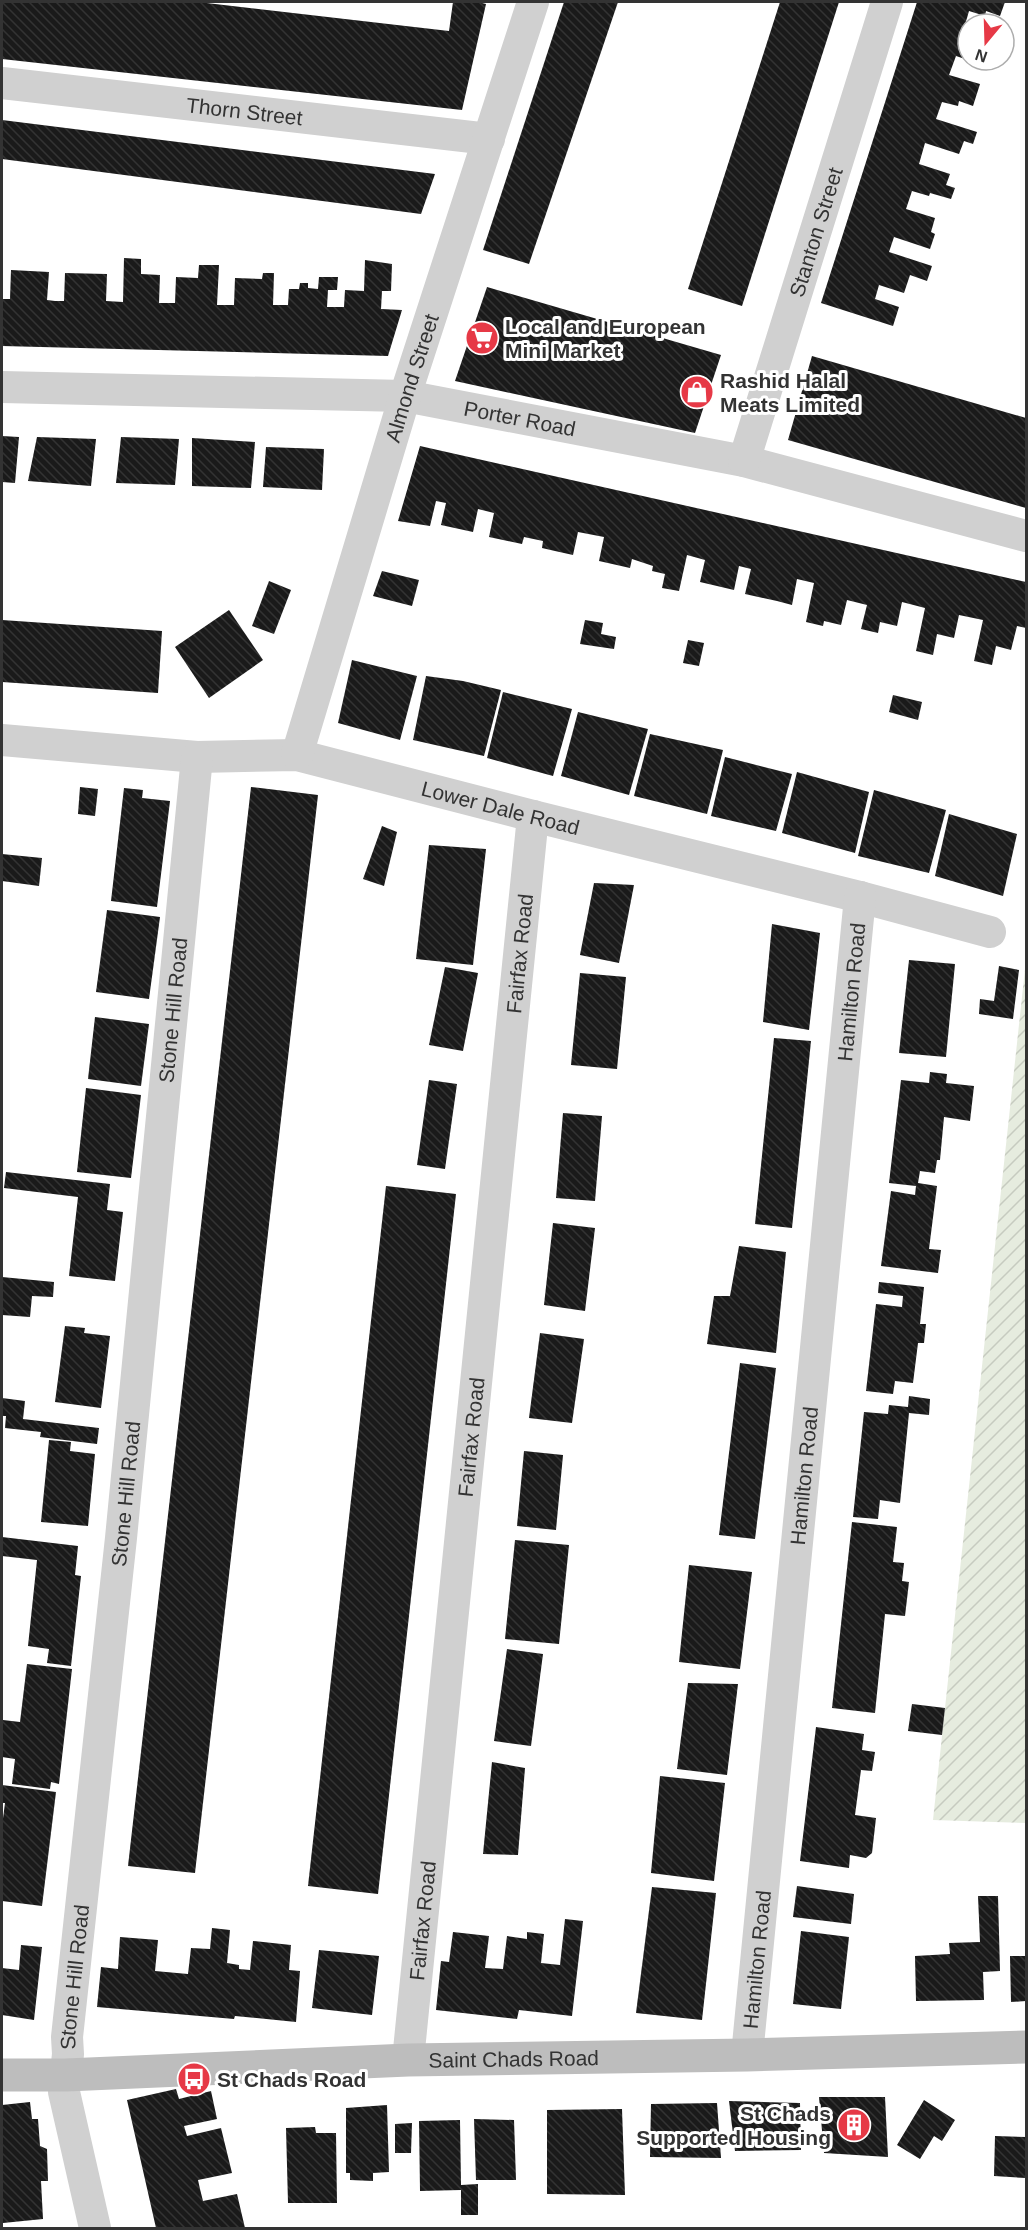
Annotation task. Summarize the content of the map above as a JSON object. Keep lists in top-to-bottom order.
{
  "streets": {
    "street": [
      "Thorn Street",
      "Stanton Street",
      "Almond Street",
      "Porter Road",
      "Lower Dale Road",
      "Fairfax Road",
      "Hamilton Road",
      "Stone Hill Road",
      "Saint Chads Road"
    ]
  },
  "crossings": [
    ["Thorn Street", "Almond Street"],
    ["Stanton Street", "Porter Road"],
    ["Almond Street", "Porter Road"],
    ["Almond Street", "Lower Dale Road"],
    ["Lower Dale Road", "Fairfax Road"],
    ["Lower Dale Road", "Hamilton Road"],
    ["Lower Dale Road", "Stone Hill Road"],
    ["Fairfax Road", "Saint Chads Road"],
    ["Hamilton Road", "Saint Chads Road"],
    ["Stone Hill Road", "Saint Chads Road"]
  ],
  "places": {
    "supermarket": ["Local and European Mini Market"],
    "shop": ["Rashid Halal Meats Limited"],
    "bus stop": ["St Chads Road"],
    "building": ["St Chads Supported Housing"]
  },
  "north": "bottom"
}
